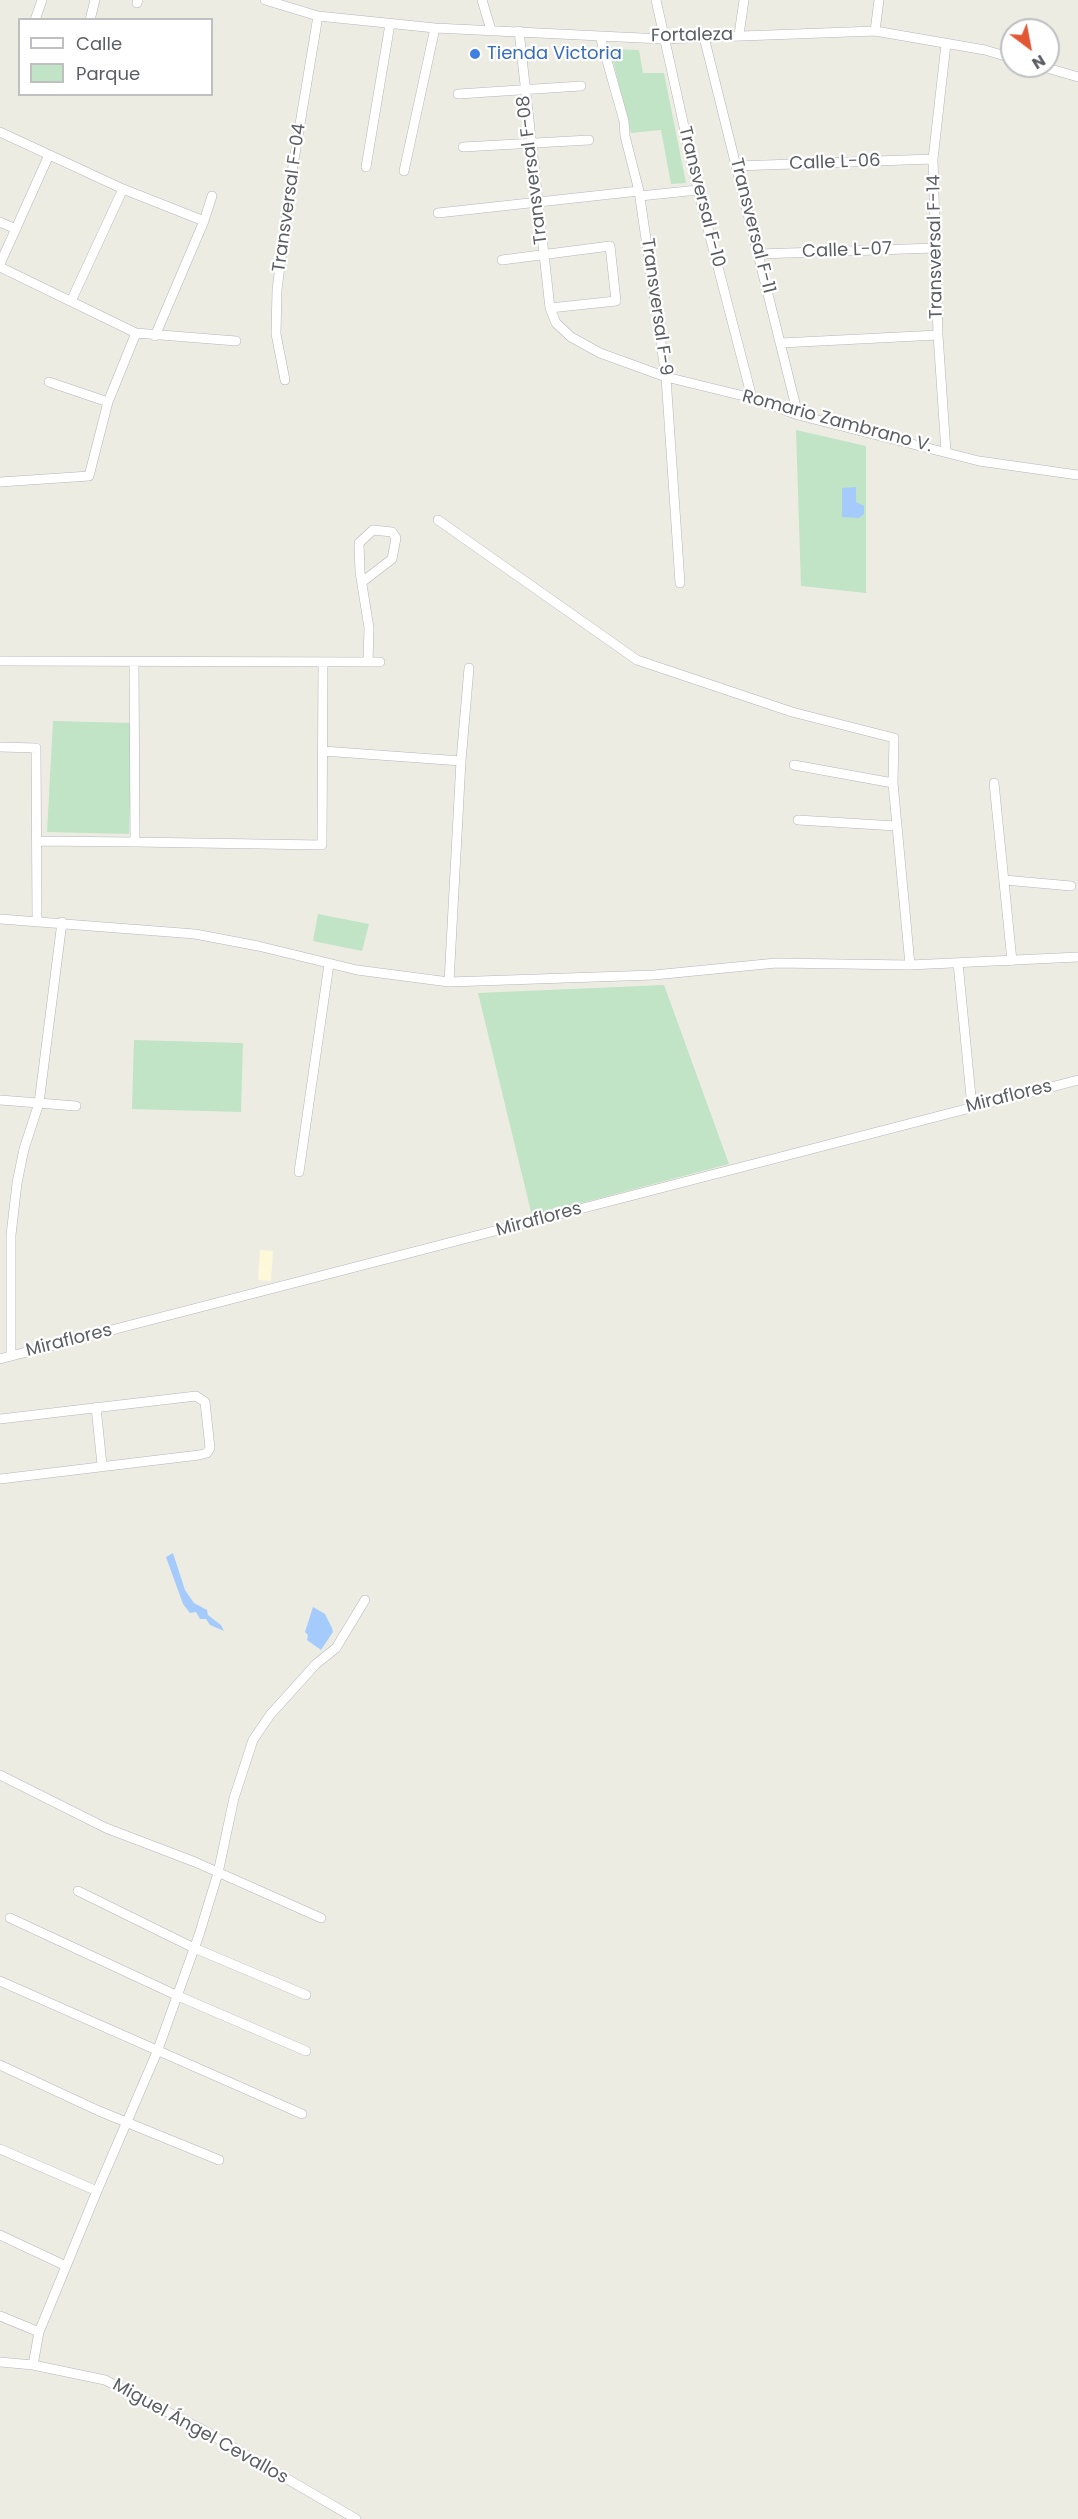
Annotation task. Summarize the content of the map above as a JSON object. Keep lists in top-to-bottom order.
{
  "streets": {
    "street": [
      "Fortaleza",
      "Calle L-06",
      "Transversal F-08",
      "Transversal F-10",
      "Transversal F-04",
      "Transversal F-11",
      "Transversal F-14",
      "Calle L-07",
      "Transversal F-9",
      "Romario Zambrano V.",
      "Miraflores",
      "Miguel Ángel Cevallos"
    ]
  },
  "crossings": [
    ["Fortaleza", "Transversal F-08"],
    ["Fortaleza", "Transversal F-10"],
    ["Fortaleza", "Transversal F-04"],
    ["Fortaleza", "Transversal F-11"],
    ["Fortaleza", "Transversal F-14"],
    ["Fortaleza", "Transversal F-9"],
    ["Calle L-06", "Transversal F-11"],
    ["Calle L-06", "Transversal F-14"],
    ["Transversal F-08", "Romario Zambrano V."],
    ["Transversal F-10", "Romario Zambrano V."],
    ["Transversal F-11", "Calle L-07"],
    ["Transversal F-11", "Romario Zambrano V."],
    ["Transversal F-14", "Calle L-07"],
    ["Transversal F-14", "Romario Zambrano V."],
    ["Transversal F-9", "Romario Zambrano V."]
  ],
  "places": ["Tienda Victoria"],
  "legend": ["Calle", "Parque"],
  "north": "bottom right"
}
